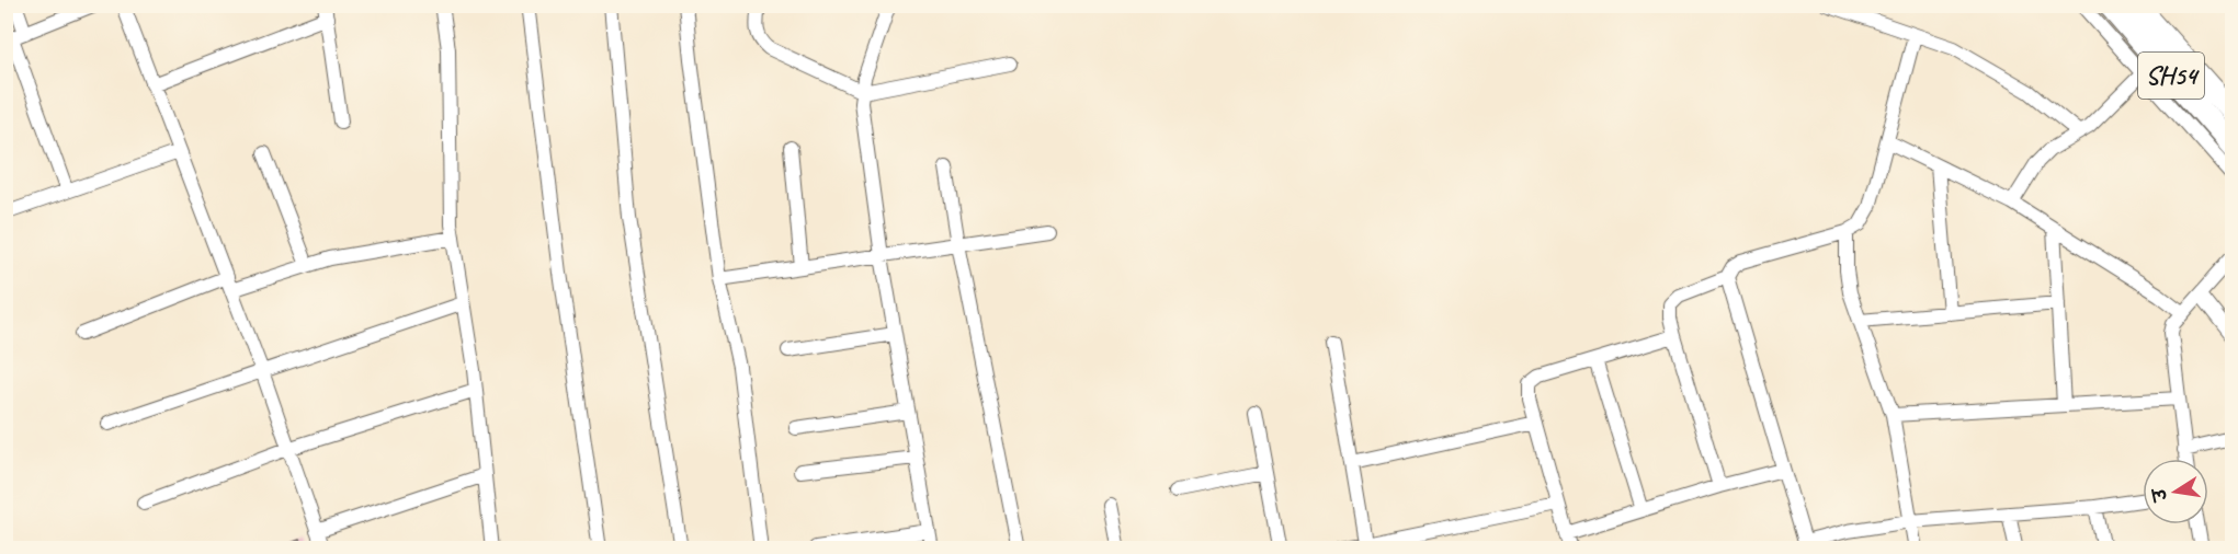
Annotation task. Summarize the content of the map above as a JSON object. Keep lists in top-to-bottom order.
{
  "streets": {
    "main road": ["SH54"]
  },
  "north": "left"
}
